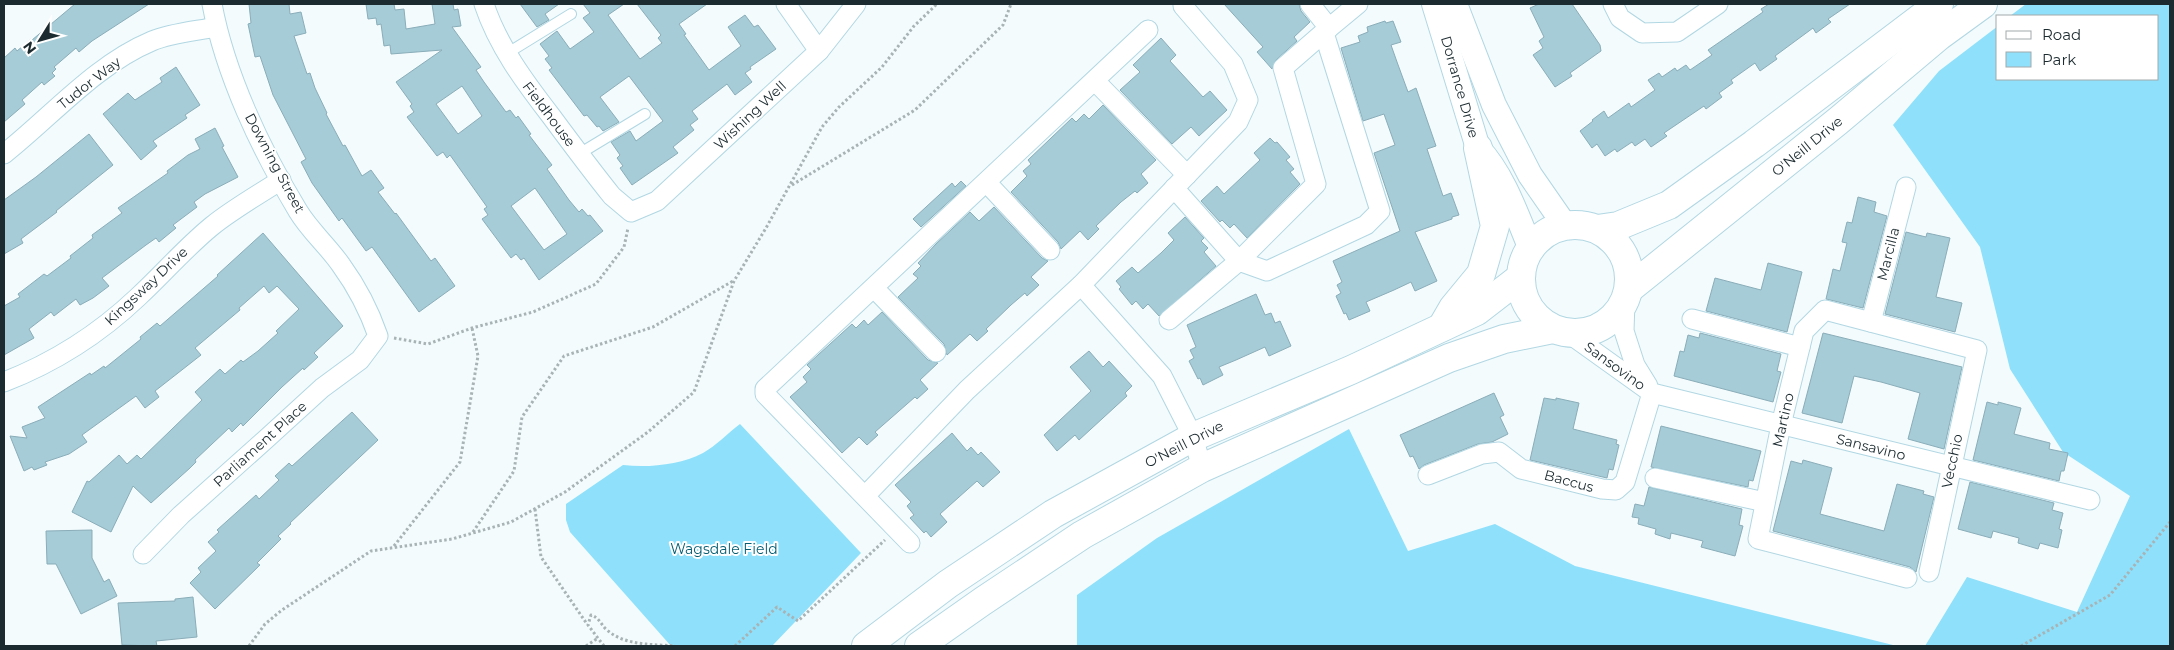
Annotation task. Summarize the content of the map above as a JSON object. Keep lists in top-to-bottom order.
{
  "streets": {
    "main road": ["O'Neill Drive"],
    "street": [
      "Tudor Way",
      "Dorrance Drive",
      "Fieldhouse",
      "Wishing Well",
      "Downing Street",
      "Marcilla",
      "Kingsway Drive",
      "Sansovino",
      "Martino",
      "Parliament Place",
      "Sansavino",
      "Vecchio",
      "Baccus"
    ]
  },
  "crossings": [
    ["Tudor Way", "Downing Street"],
    ["Dorrance Drive", "O'Neill Drive"],
    ["Dorrance Drive", "Sansovino"],
    ["Fieldhouse", "Wishing Well"],
    ["O'Neill Drive", "Sansovino"],
    ["Downing Street", "Kingsway Drive"],
    ["Downing Street", "Parliament Place"],
    ["Marcilla", "Martino"],
    ["Marcilla", "Vecchio"],
    ["Sansovino", "Sansavino"],
    ["Sansovino", "Baccus"],
    ["Martino", "Sansavino"],
    ["Martino", "Vecchio"],
    ["Sansavino", "Vecchio"],
    ["Sansavino", "Baccus"]
  ],
  "parks": ["Wagsdale Field"],
  "legend": ["Road", "Park"],
  "north": "bottom left"
}
